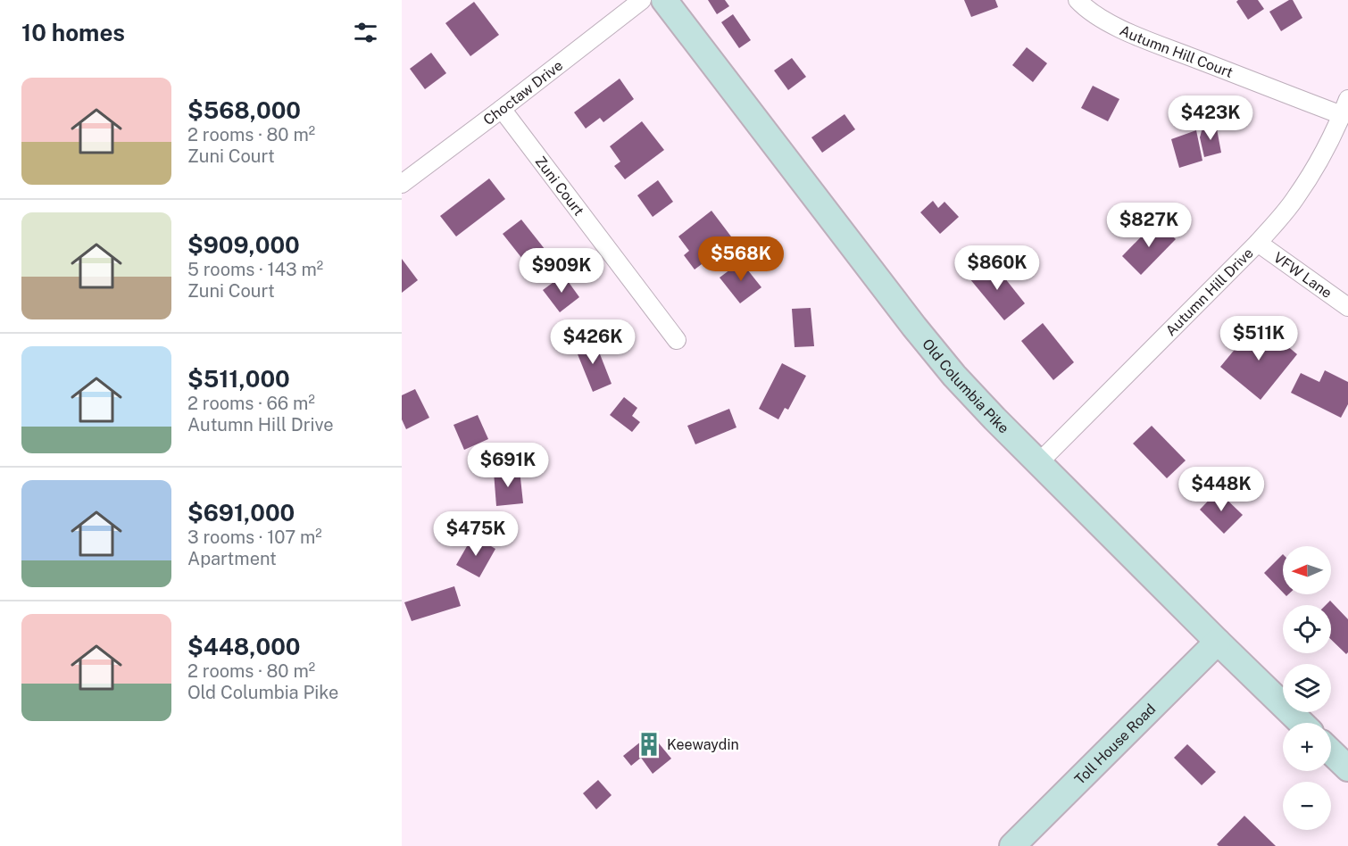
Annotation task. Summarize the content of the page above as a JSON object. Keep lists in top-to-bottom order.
{
  "streets": {
    "street": [
      "Autumn Hill Court",
      "Choctaw Drive",
      "Zuni Court",
      "VFW Lane",
      "Autumn Hill Drive",
      "Old Columbia Pike",
      "Toll House Road"
    ]
  },
  "crossings": [
    ["Autumn Hill Court", "Autumn Hill Drive"],
    ["Choctaw Drive", "Zuni Court"],
    ["VFW Lane", "Autumn Hill Drive"],
    ["Autumn Hill Drive", "Old Columbia Pike"],
    ["Old Columbia Pike", "Toll House Road"]
  ],
  "places": {
    "building": ["Keewaydin"]
  },
  "north": "left",
  "page": {
    "heading": "10 homes",
    "list": [
      {
        "name": "$568,000",
        "note": "2 rooms · 80 m² · Zuni Court"
      },
      {
        "name": "$909,000",
        "note": "5 rooms · 143 m² · Zuni Court"
      },
      {
        "name": "$511,000",
        "note": "2 rooms · 66 m² · Autumn Hill Drive"
      },
      {
        "name": "$691,000",
        "note": "3 rooms · 107 m² · Apartment"
      },
      {
        "name": "$448,000",
        "note": "2 rooms · 80 m² · Old Columbia Pike"
      }
    ],
    "price": [
      "$423K",
      "$827K",
      "$568K",
      "$860K",
      "$909K",
      "$511K",
      "$426K",
      "$691K",
      "$448K",
      "$475K"
    ],
    "map_buttons": ["+", "−"]
  }
}
